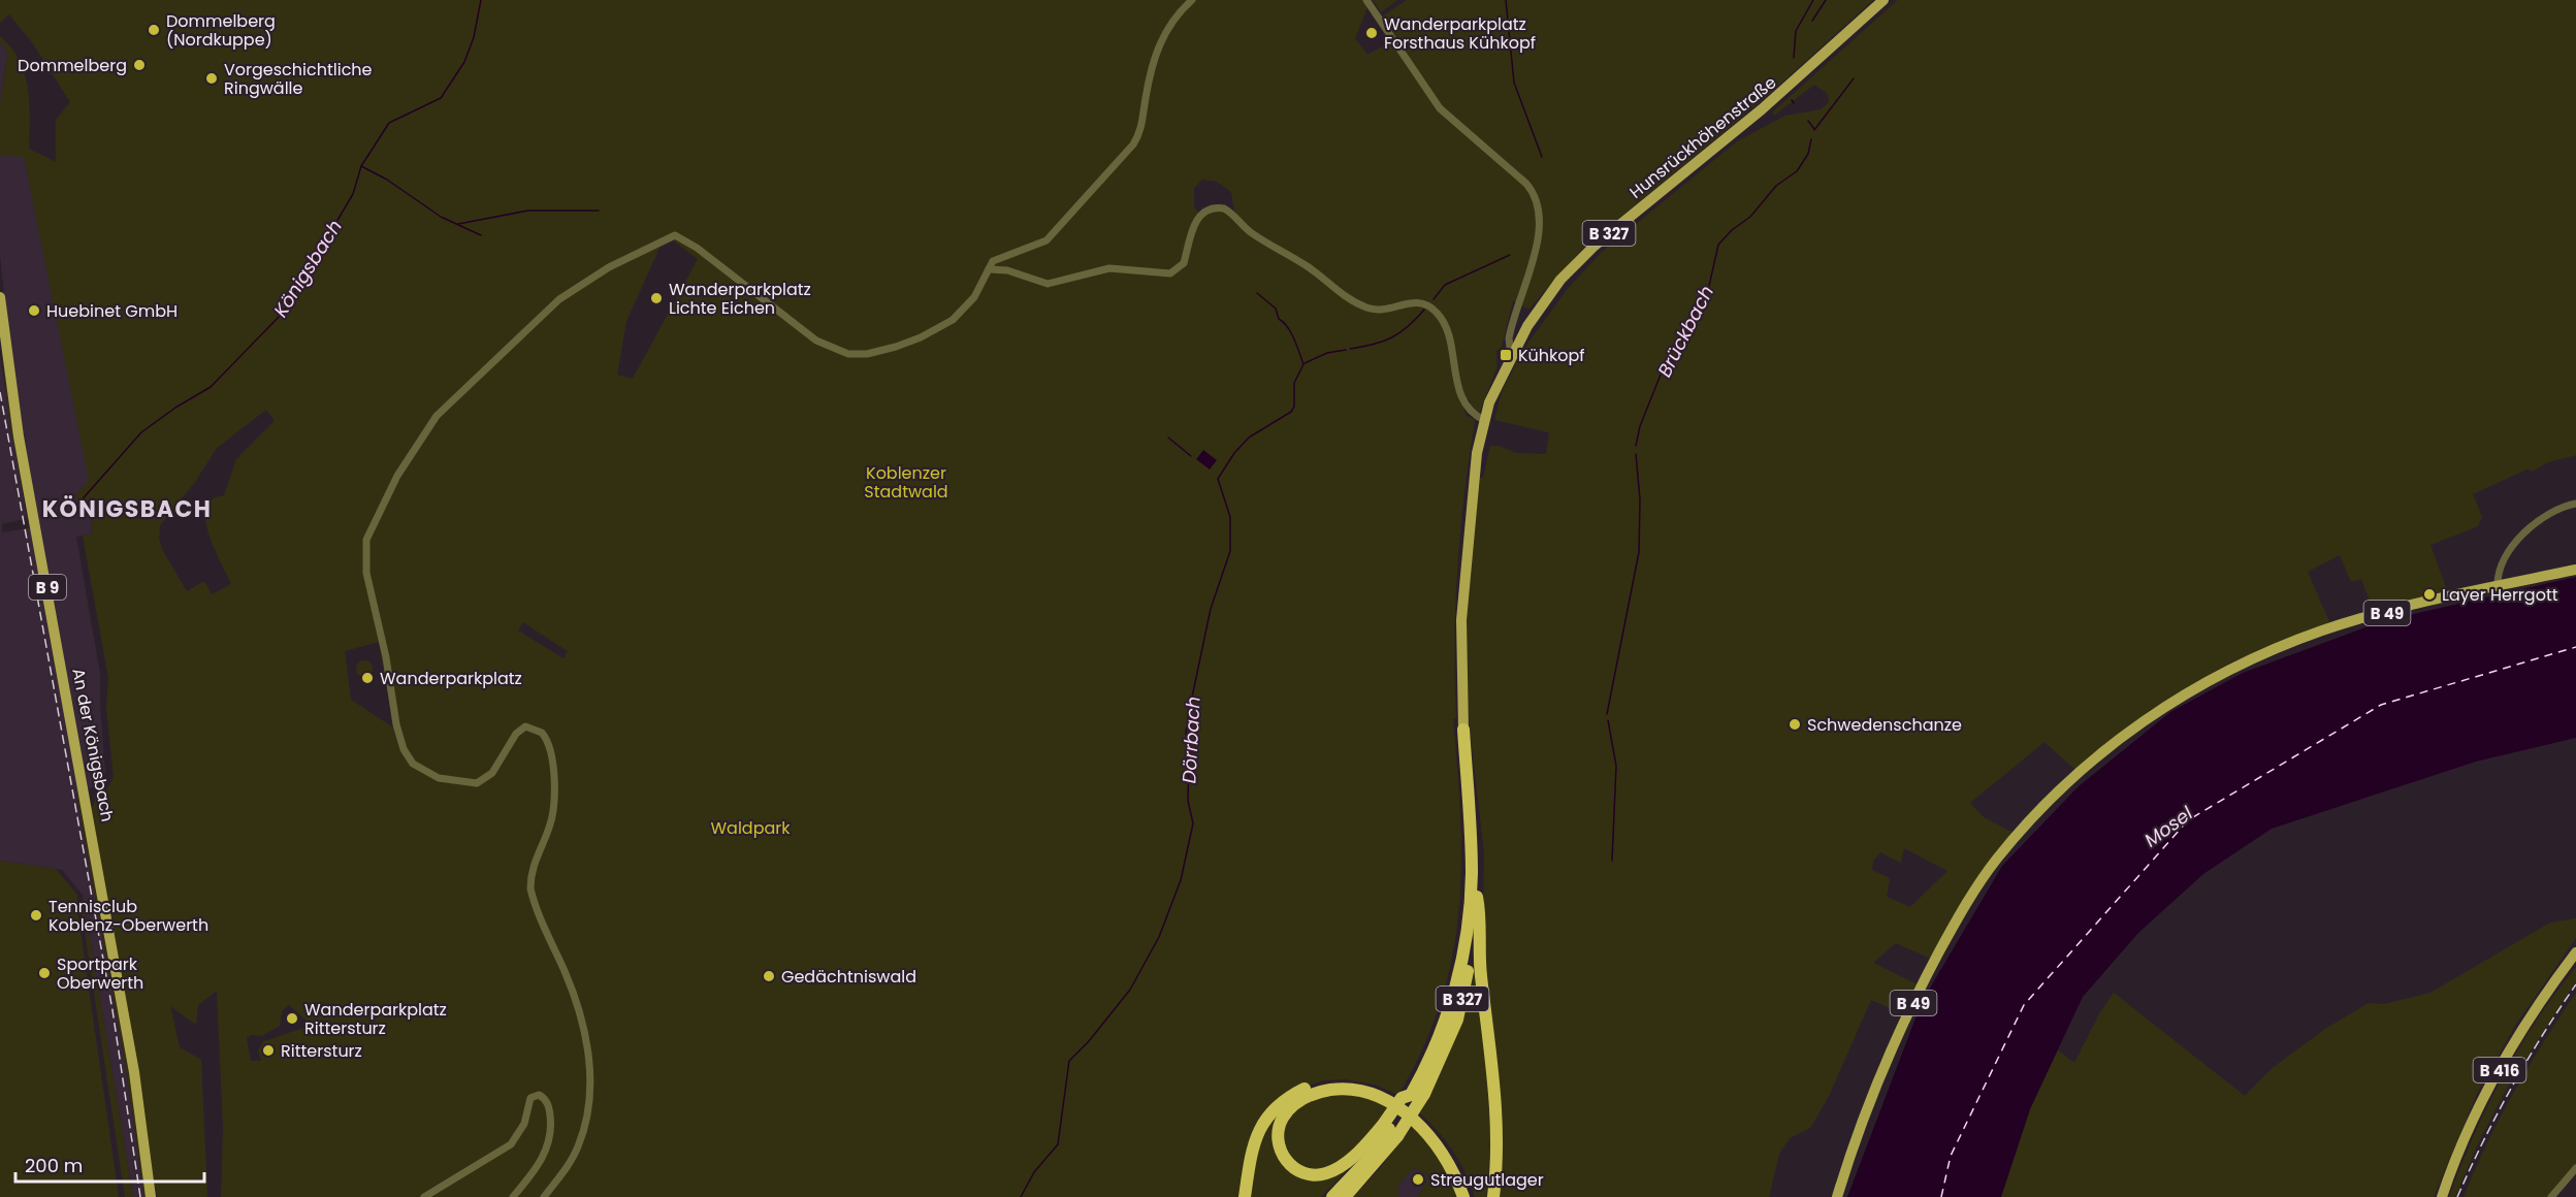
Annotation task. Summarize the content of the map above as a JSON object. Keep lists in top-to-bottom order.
{
  "streets": {
    "highway": ["B 327"],
    "main road": [
      "Hunsrückhöhenstraße",
      "B 9",
      "B 49",
      "An der Königsbach",
      "B 416"
    ]
  },
  "crossings": [
    ["Hunsrückhöhenstraße", "B 327"]
  ],
  "districts": ["KÖNIGSBACH"],
  "water": [
    "Königsbach",
    "Brückbach",
    "Dörrbach",
    "Mosel"
  ],
  "parks": ["Koblenzer Stadtwald", "Waldpark"],
  "places": {
    "other": [
      "Dommelberg (Nordkuppe)",
      "Wanderparkplatz Forsthaus Kühkopf",
      "Dommelberg",
      "Vorgeschichtliche Ringwälle",
      "Wanderparkplatz Lichte Eichen",
      "Huebinet GmbH",
      "Layer Herrgott",
      "Wanderparkplatz",
      "Schwedenschanze",
      "Tennisclub Koblenz-Oberwerth",
      "Sportpark Oberwerth",
      "Gedächtniswald",
      "Wanderparkplatz Rittersturz",
      "Rittersturz",
      "Streugutlager"
    ],
    "transit": ["Kühkopf"]
  },
  "scale_bar": "200 m"
}
